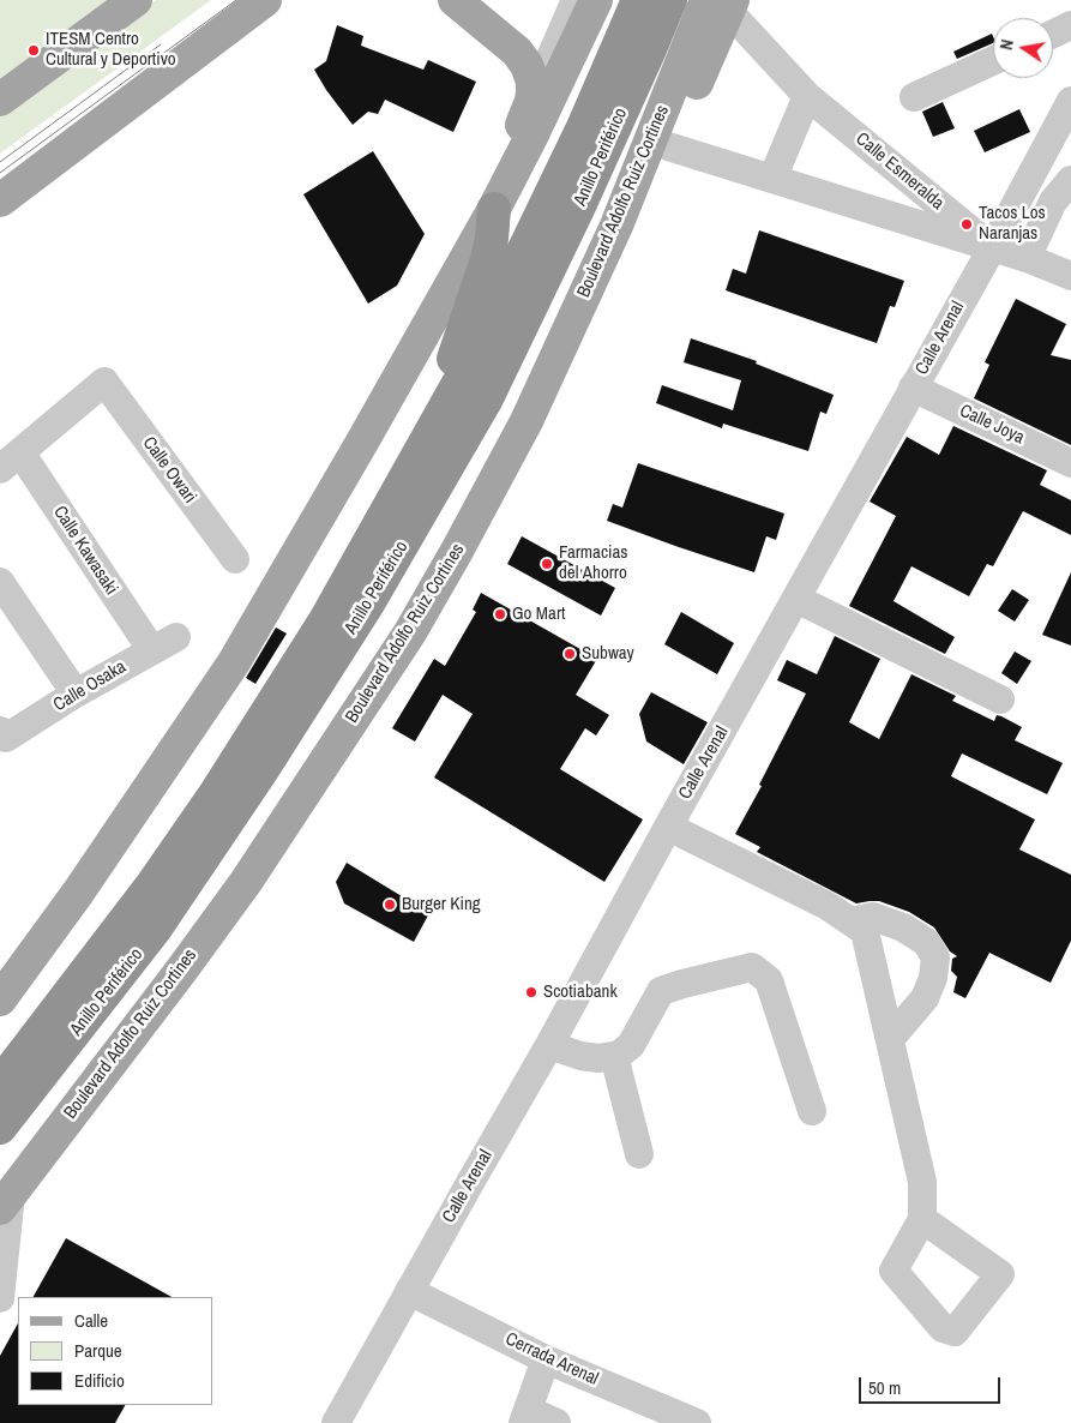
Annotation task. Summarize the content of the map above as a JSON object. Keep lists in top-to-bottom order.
{
  "streets": {
    "highway": ["Anillo Periférico"],
    "main road": ["Boulevard Adolfo Ruiz Cortines"],
    "street": [
      "Calle Esmeralda",
      "Calle Arenal",
      "Calle Joya",
      "Calle Owari",
      "Calle Kawasaki",
      "Calle Osaka",
      "Cerrada Arenal"
    ]
  },
  "crossings": [
    ["Calle Esmeralda", "Boulevard Adolfo Ruiz Cortines"],
    ["Calle Esmeralda", "Calle Arenal"],
    ["Calle Arenal", "Calle Joya"],
    ["Calle Arenal", "Cerrada Arenal"],
    ["Calle Owari", "Calle Kawasaki"],
    ["Calle Kawasaki", "Calle Osaka"]
  ],
  "places": [
    "ITESM Centro Cultural y Deportivo",
    "Tacos Los Naranjas",
    "Farmacias del Ahorro",
    "Go Mart",
    "Subway",
    "Burger King",
    "Scotiabank"
  ],
  "legend": ["Calle", "Parque", "Edificio"],
  "scale_bar": "50 m",
  "north": "left"
}
